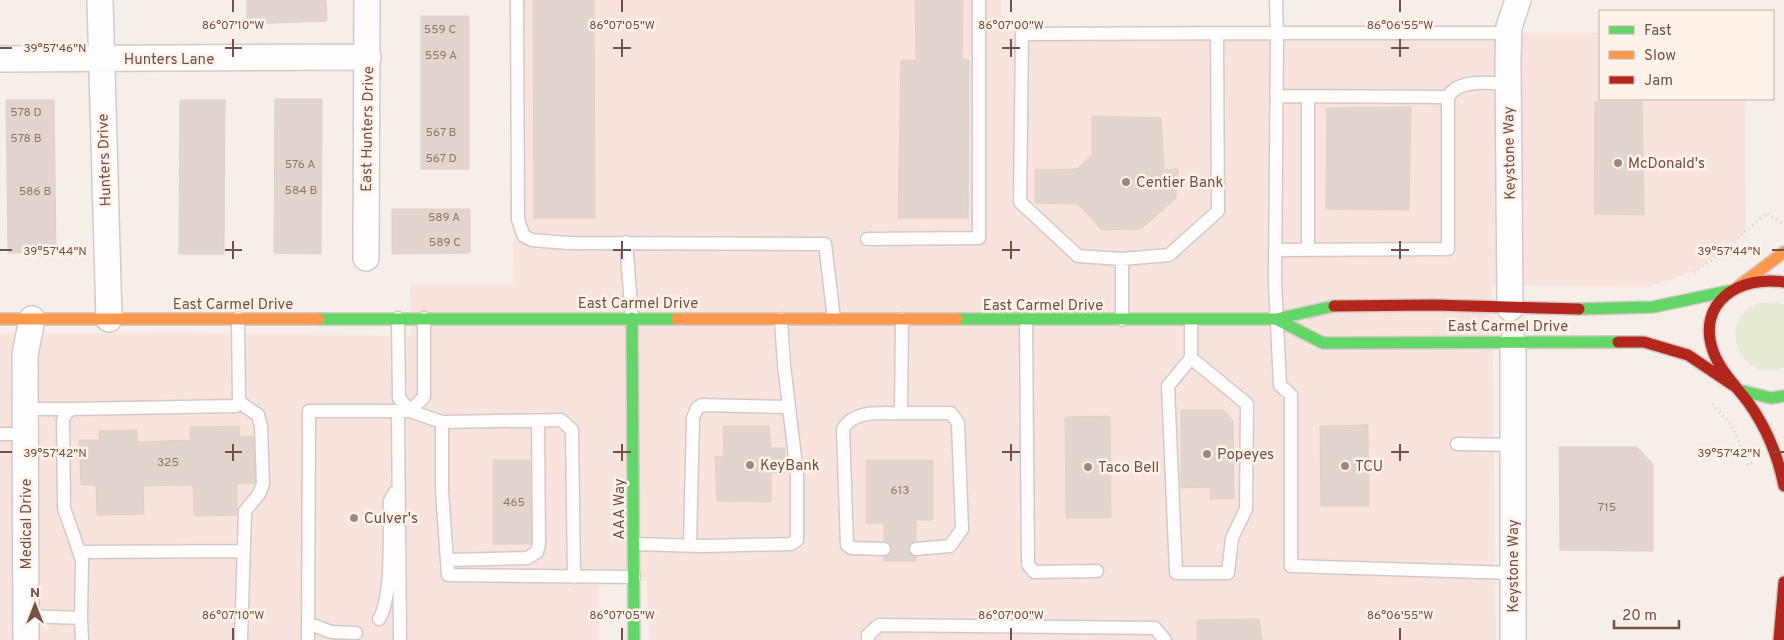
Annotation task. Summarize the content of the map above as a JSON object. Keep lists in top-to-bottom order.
{
  "streets": {
    "main road": ["East Carmel Drive", "AAA Way"],
    "street": [
      "Hunters Lane",
      "East Hunters Drive",
      "Keystone Way",
      "Hunters Drive",
      "Medical Drive"
    ]
  },
  "crossings": [
    ["Hunters Lane", "East Hunters Drive"],
    ["Hunters Lane", "Hunters Drive"],
    ["Keystone Way", "East Carmel Drive"],
    ["Hunters Drive", "East Carmel Drive"],
    ["East Carmel Drive", "AAA Way"],
    ["East Carmel Drive", "Medical Drive"]
  ],
  "places": [
    "McDonald's",
    "Centier Bank",
    "Popeyes",
    "KeyBank",
    "TCU",
    "Taco Bell",
    "Culver's"
  ],
  "house_numbers": [
    "559 C",
    "559 A",
    "578 D",
    "567 B",
    "578 B",
    "567 D",
    "576 A",
    "584 B",
    "586 B",
    "589 A",
    "589 C",
    "325",
    "613",
    "465",
    "715"
  ],
  "legend": ["Fast", "Slow", "Jam"],
  "scale_bar": "20 m",
  "north": "top",
  "coordinates": [
    "86°07'10\"W",
    "86°07'05\"W",
    "86°07'00\"W",
    "86°06'55\"W",
    "39°57'46\"N",
    "39°57'44\"N",
    "39°57'42\"N"
  ]
}
